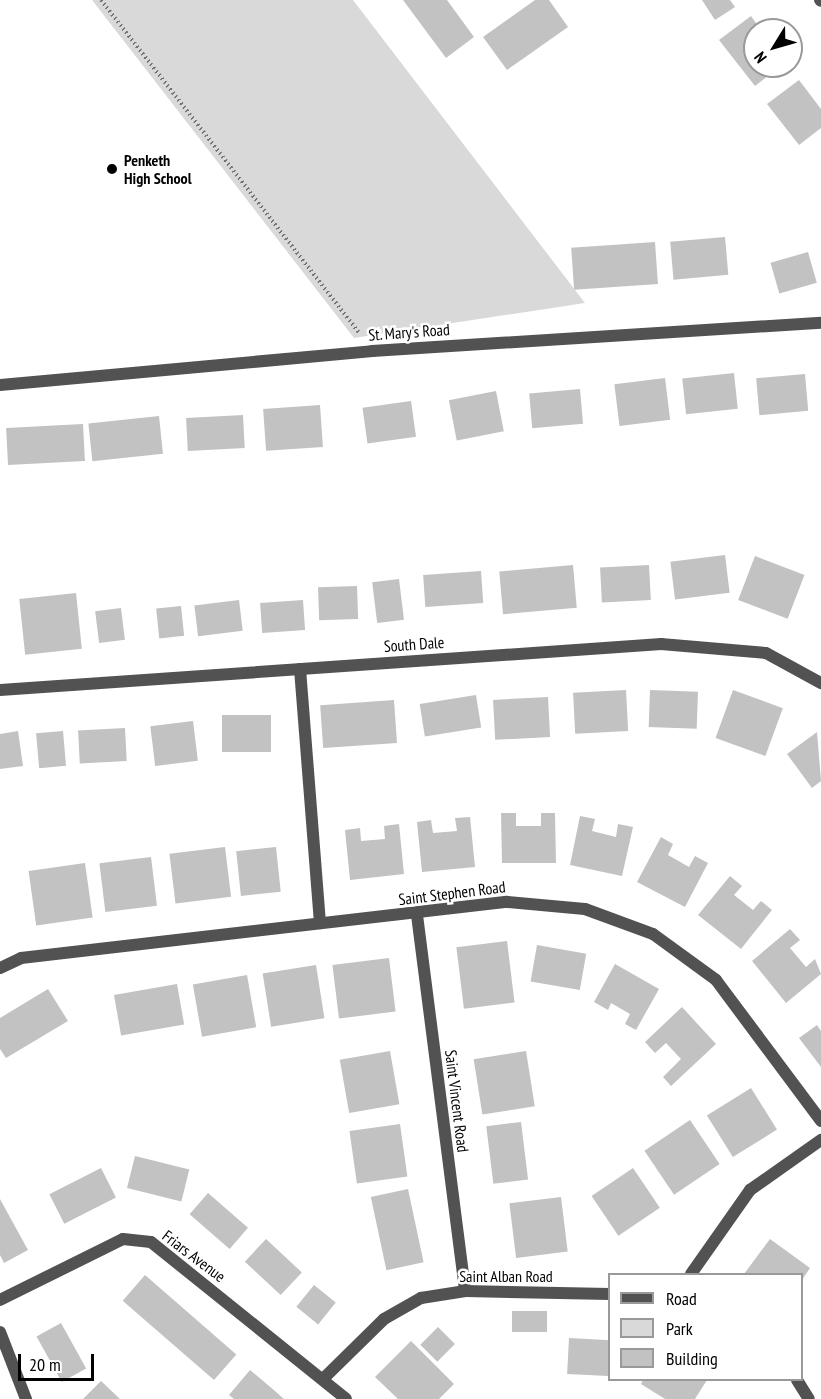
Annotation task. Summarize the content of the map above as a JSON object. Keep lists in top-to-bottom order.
{
  "streets": {
    "street": [
      "St. Mary's Road",
      "South Dale",
      "Saint Stephen Road",
      "Saint Vincent Road",
      "Friars Avenue",
      "Saint Alban Road"
    ]
  },
  "crossings": [
    ["Saint Stephen Road", "Saint Vincent Road"],
    ["Saint Vincent Road", "Saint Alban Road"],
    ["Friars Avenue", "Saint Alban Road"]
  ],
  "places": ["Penketh High School"],
  "legend": ["Road", "Park", "Building"],
  "scale_bar": "20 m",
  "north": "bottom left"
}
